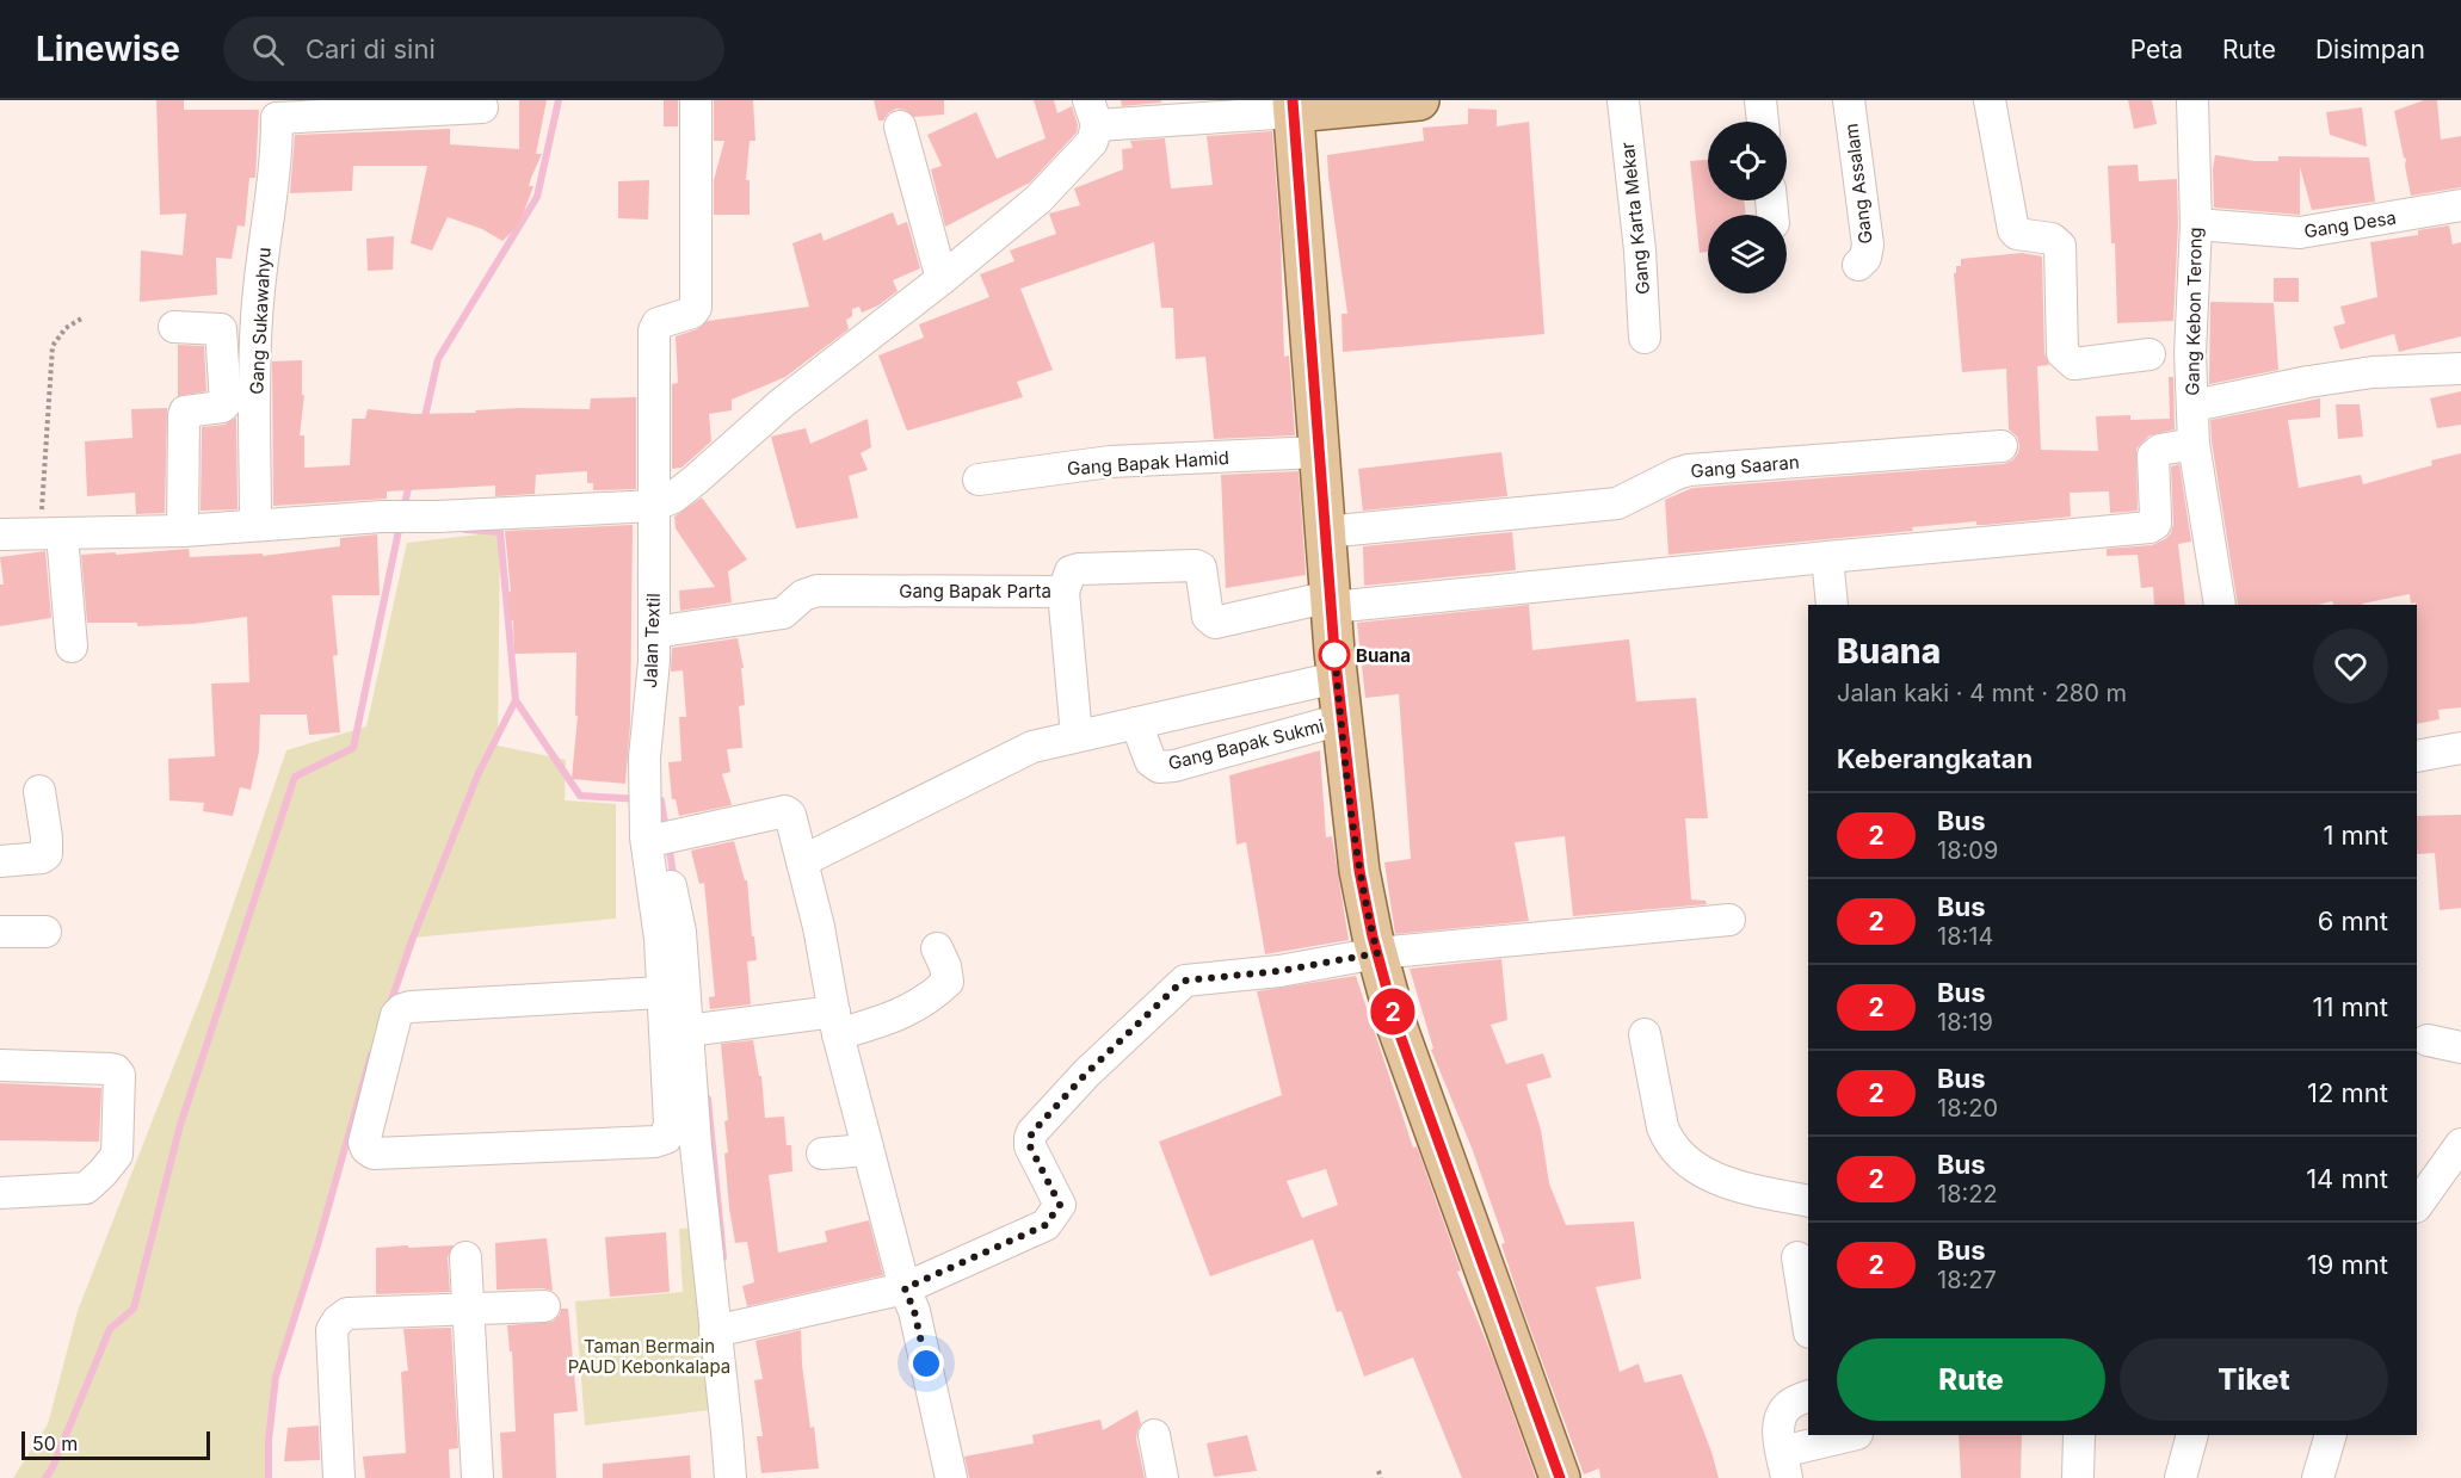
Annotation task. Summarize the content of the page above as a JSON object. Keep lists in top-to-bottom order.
{
  "streets": {
    "street": [
      "Gang Assalam",
      "Gang Karta Mekar",
      "Gang Desa",
      "Gang Kebon Terong",
      "Gang Sukawahyu",
      "Gang Bapak Hamid",
      "Gang Saaran",
      "Gang Bapak Parta",
      "Jalan Textil",
      "Gang Bapak Sukmi"
    ]
  },
  "crossings": [
    ["Gang Desa", "Gang Kebon Terong"],
    ["Gang Bapak Parta", "Jalan Textil"]
  ],
  "parks": ["Taman Bermain PAUD Kebonkalapa"],
  "places": ["Buana"],
  "lines": ["bus line 2"],
  "scale_bar": "50 m",
  "page": {
    "header": "Linewise",
    "search": "Cari di sini",
    "nav": ["Peta", "Rute", "Disimpan"],
    "on_map": "2",
    "heading": [
      ["Buana", "Jalan kaki · 4 mnt · 280 m"],
      "Keberangkatan"
    ],
    "list": [
      {
        "mark": "2",
        "name": "Bus",
        "note": "18:09",
        "value": "1 mnt"
      },
      {
        "mark": "2",
        "name": "Bus",
        "note": "18:14",
        "value": "6 mnt"
      },
      {
        "mark": "2",
        "name": "Bus",
        "note": "18:19",
        "value": "11 mnt"
      },
      {
        "mark": "2",
        "name": "Bus",
        "note": "18:20",
        "value": "12 mnt"
      },
      {
        "mark": "2",
        "name": "Bus",
        "note": "18:22",
        "value": "14 mnt"
      },
      {
        "mark": "2",
        "name": "Bus",
        "note": "18:27",
        "value": "19 mnt"
      }
    ],
    "buttons": ["Rute", "Tiket"],
    "scale": "50 m"
  }
}
